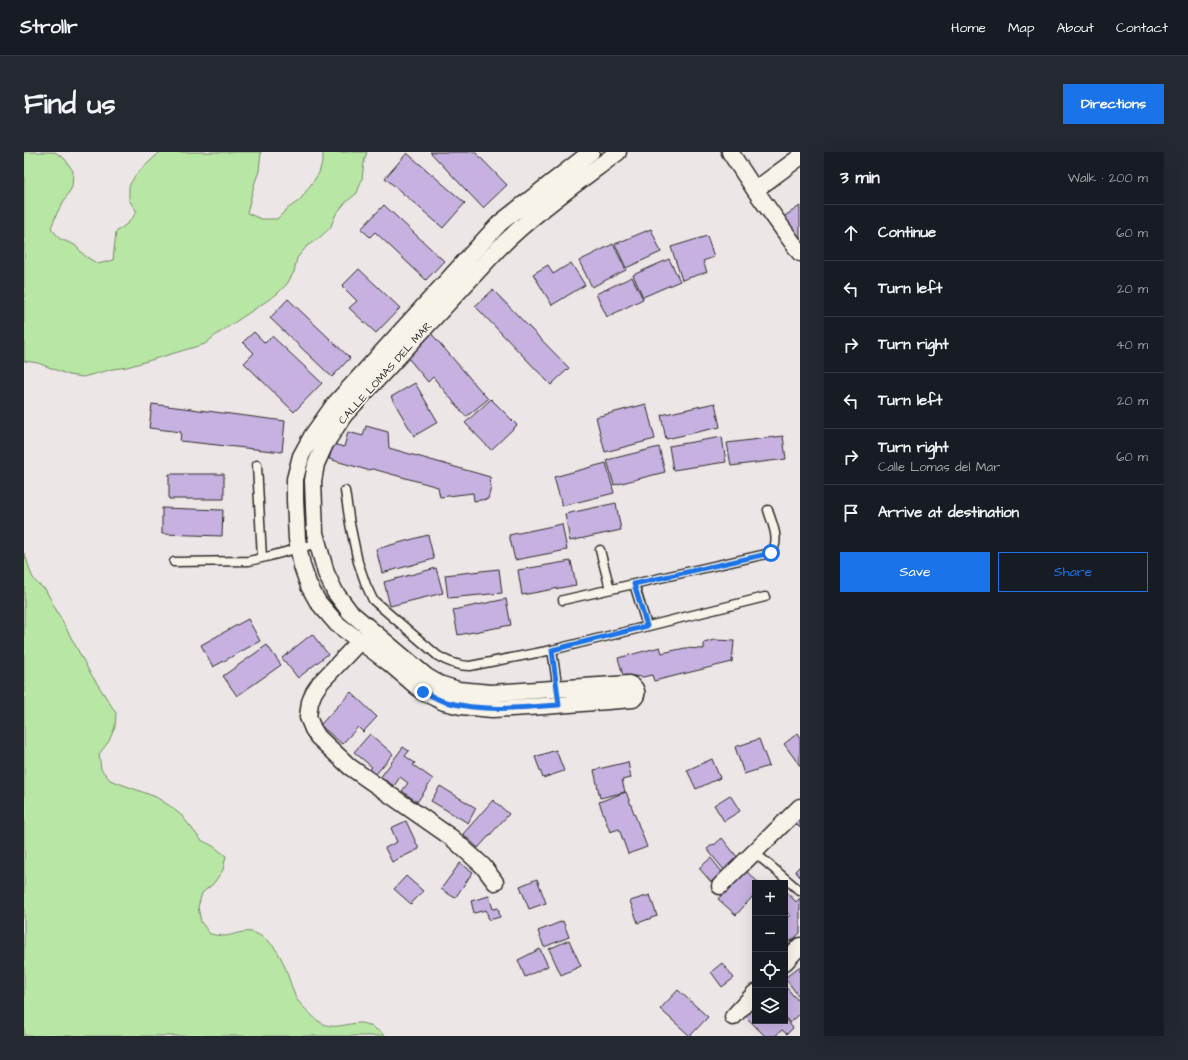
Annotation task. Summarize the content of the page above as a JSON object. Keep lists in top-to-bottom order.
{
  "streets": {
    "street": ["CALLE LOMAS DEL MAR"]
  },
  "page": {
    "header": "Strollr",
    "nav": [
      "Home",
      "Map",
      "About",
      "Contact"
    ],
    "buttons": [
      "Directions",
      ["Save", "Share"]
    ],
    "title": "Find us",
    "heading": ["3 min", "Walk · 200 m"],
    "list": [
      ["Continue", "60 m"],
      ["Turn left", "20 m"],
      ["Turn right", "40 m"],
      ["Turn left", "20 m"],
      ["Turn right", "Calle Lomas del Mar", "60 m"],
      "Arrive at destination"
    ],
    "map_buttons": ["+", "−"]
  }
}
